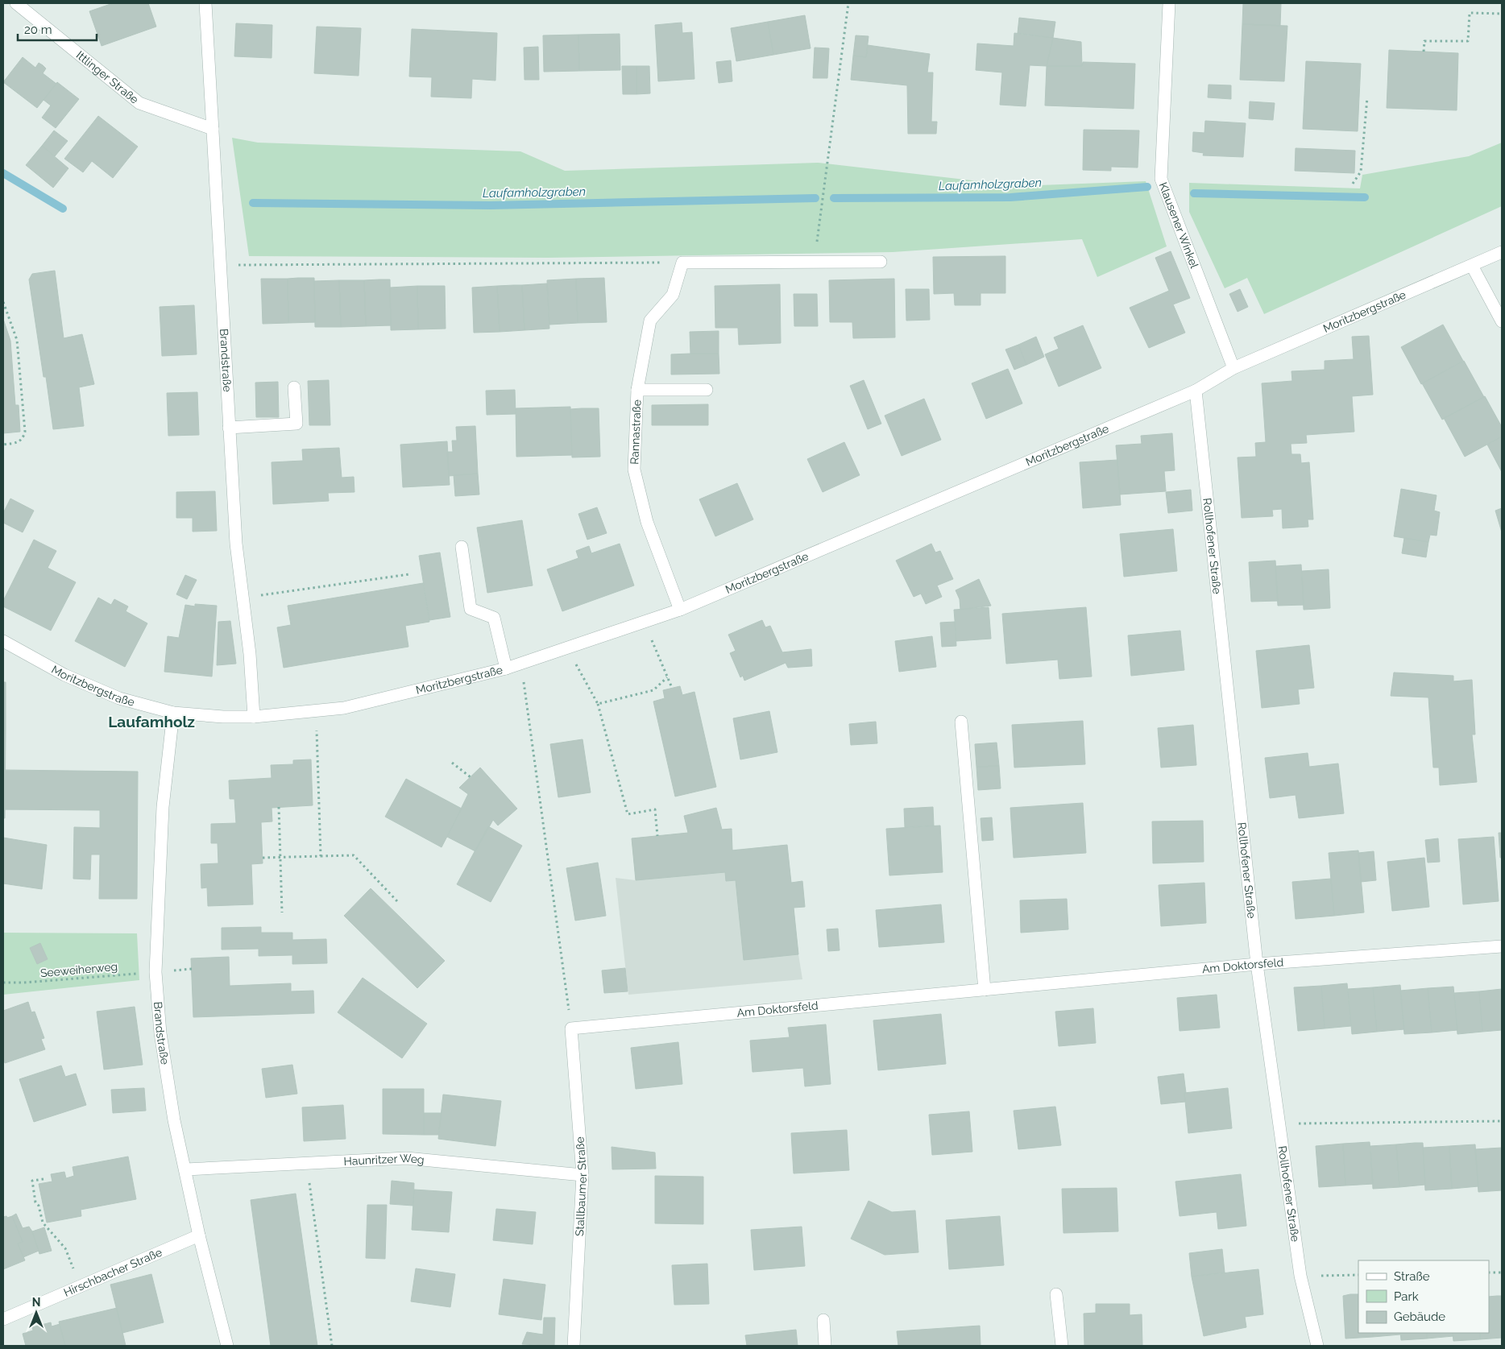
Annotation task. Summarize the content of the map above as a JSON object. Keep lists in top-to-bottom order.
{
  "streets": {
    "street": [
      "Ittlinger Straße",
      "Klausener Winkel",
      "Moritzbergstraße",
      "Brandstraße",
      "Rannastraße",
      "Rollhofener Straße",
      "Am Doktorsfeld",
      "Haunritzer Weg",
      "Stallbaumer Straße",
      "Hirschbacher Straße"
    ],
    "path": ["Seeweiherweg"]
  },
  "crossings": [
    ["Ittlinger Straße", "Brandstraße"],
    ["Klausener Winkel", "Moritzbergstraße"],
    ["Moritzbergstraße", "Brandstraße"],
    ["Moritzbergstraße", "Rannastraße"],
    ["Moritzbergstraße", "Rollhofener Straße"],
    ["Brandstraße", "Seeweiherweg"],
    ["Brandstraße", "Haunritzer Weg"],
    ["Brandstraße", "Hirschbacher Straße"],
    ["Rollhofener Straße", "Am Doktorsfeld"],
    ["Am Doktorsfeld", "Stallbaumer Straße"],
    ["Haunritzer Weg", "Stallbaumer Straße"]
  ],
  "districts": ["Laufamholz"],
  "water": ["Laufamholzgraben"],
  "legend": ["Straße", "Park", "Gebäude"],
  "scale_bar": "20 m",
  "north": "top"
}
